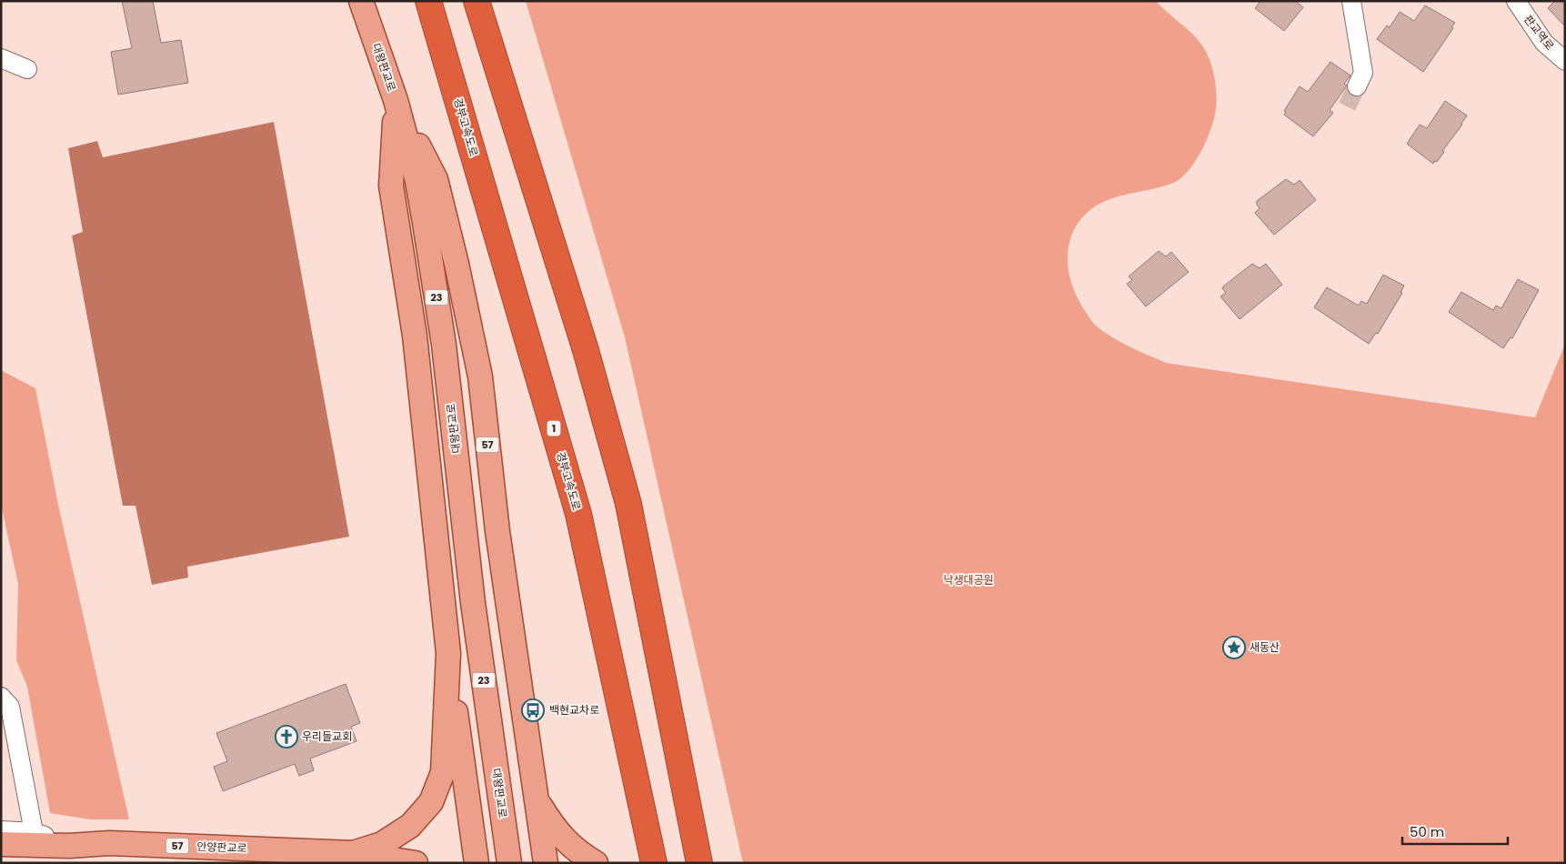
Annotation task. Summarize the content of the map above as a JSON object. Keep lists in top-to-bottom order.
{
  "streets": {
    "highway": ["경부고속도로", "1"],
    "main road": [
      "대왕판교로",
      "23",
      "57",
      "안양판교로"
    ],
    "street": ["판교역로"]
  },
  "crossings": [
    ["대왕판교로", "57"],
    ["57", "안양판교로"]
  ],
  "parks": ["낙생대공원"],
  "places": {
    "place": ["새동산"],
    "bus stop": ["백현교차로"],
    "church": ["우리들교회"]
  },
  "scale_bar": "50 m"
}
